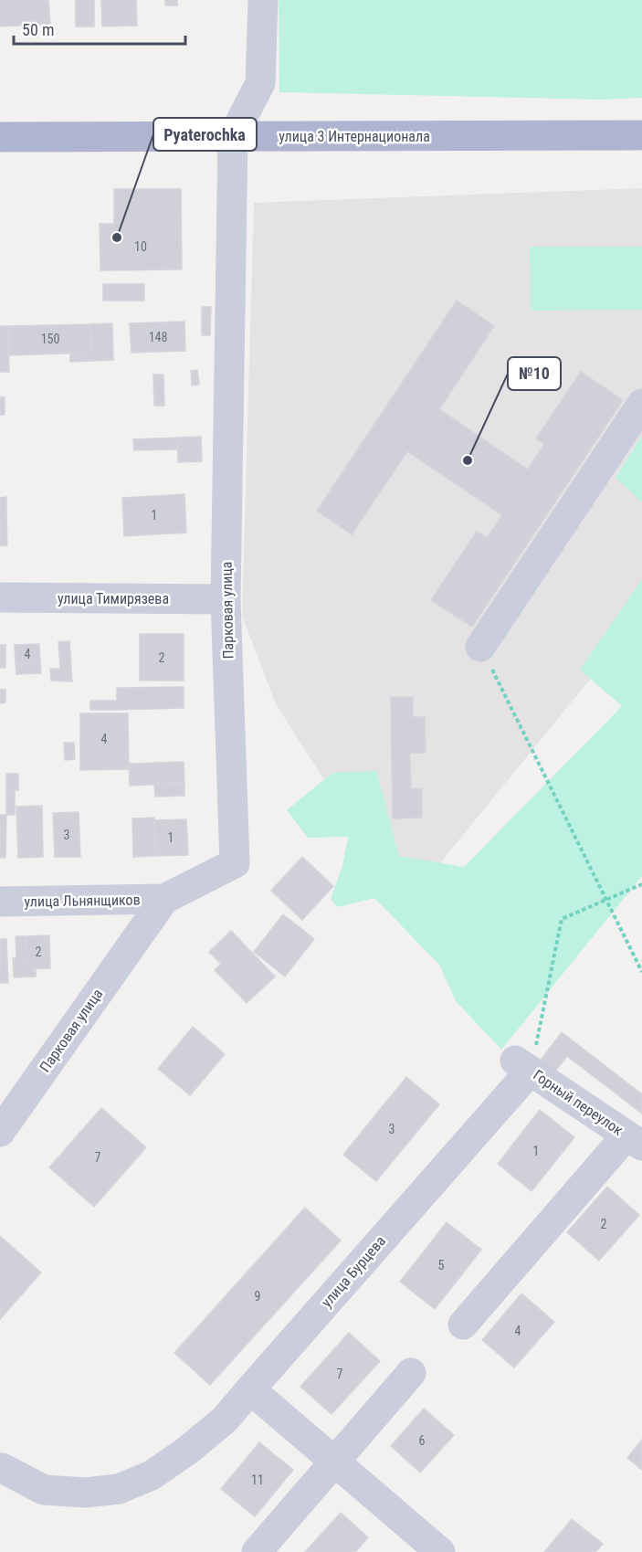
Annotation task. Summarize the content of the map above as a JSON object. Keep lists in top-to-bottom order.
{
  "streets": {
    "main road": ["улица 3 Интернационала"],
    "street": [
      "улица Тимирязева",
      "Парковая улица",
      "улица Льнянщиков",
      "Горный переулок",
      "улица Бурцева"
    ]
  },
  "crossings": [
    ["улица 3 Интернационала", "Парковая улица"],
    ["улица Тимирязева", "Парковая улица"],
    ["Парковая улица", "улица Льнянщиков"],
    ["Горный переулок", "улица Бурцева"]
  ],
  "places": ["Pyaterochka", "№10"],
  "house_numbers": [
    "10",
    "148",
    "150",
    "1",
    "4",
    "2",
    "4",
    "3",
    "1",
    "2",
    "3",
    "1",
    "7",
    "2",
    "5",
    "9",
    "4",
    "7",
    "6",
    "11"
  ],
  "scale_bar": "50 m"
}
